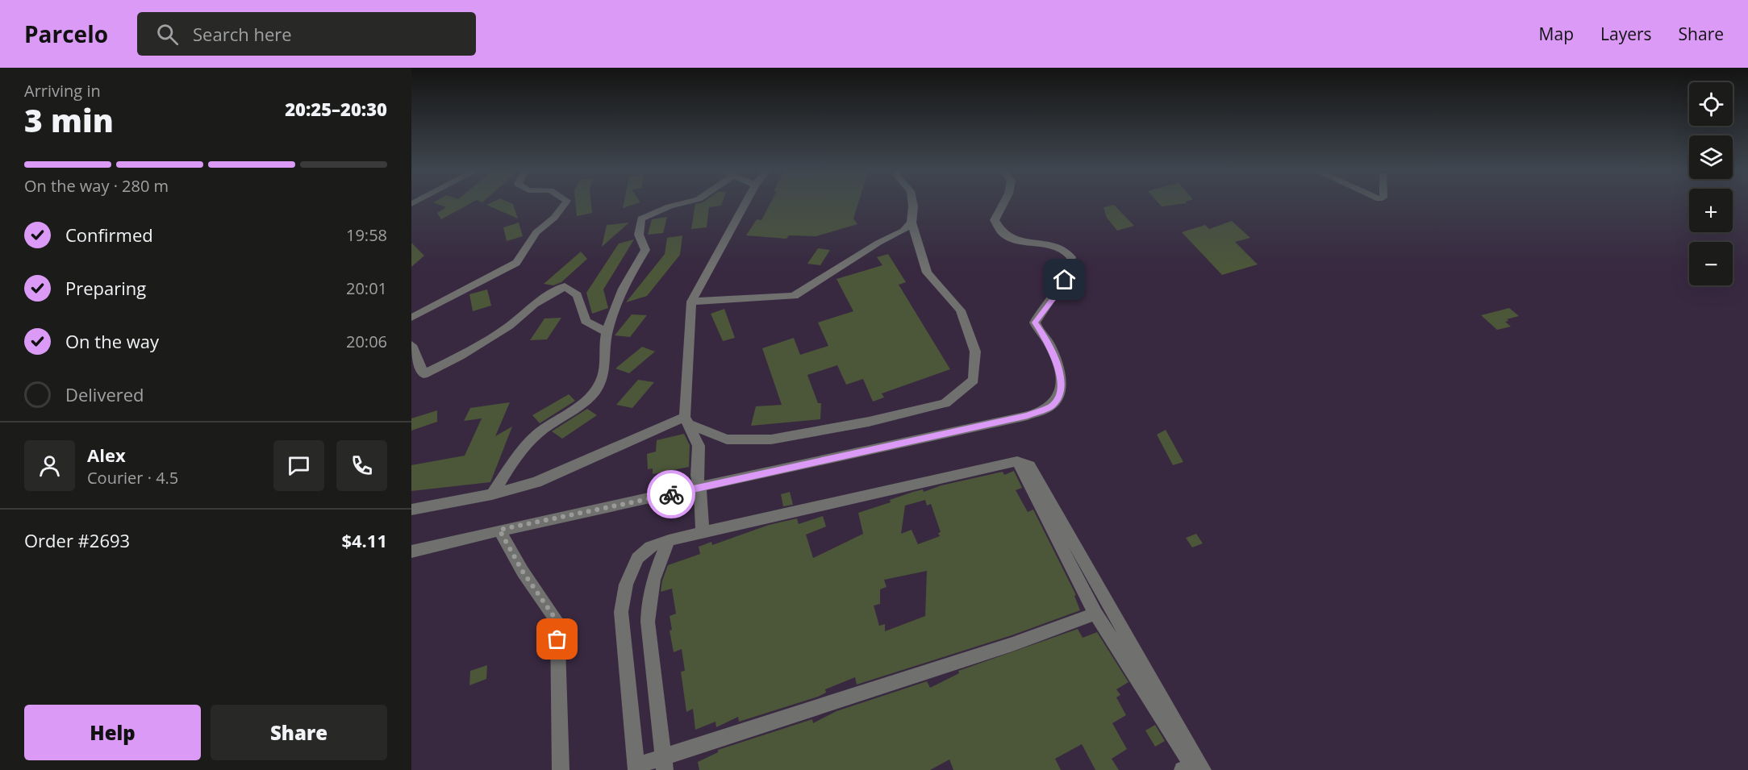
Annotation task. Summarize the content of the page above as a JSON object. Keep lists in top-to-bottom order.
{
  "page": {
    "header": "Parcelo",
    "search": "Search here",
    "nav": ["Map", "Layers", "Share"],
    "heading": ["3 min", "Arriving in", "20:25–20:30"],
    "panel": [
      "Alex",
      "Courier · 4.5",
      "Order #2693",
      "$4.11"
    ],
    "map_buttons": ["+", "−"],
    "bar": "On the way · 280 m",
    "list": [
      ["Confirmed", "19:58"],
      ["Preparing", "20:01"],
      ["On the way", "20:06"],
      "Delivered"
    ],
    "buttons": ["Help", "Share"]
  }
}
